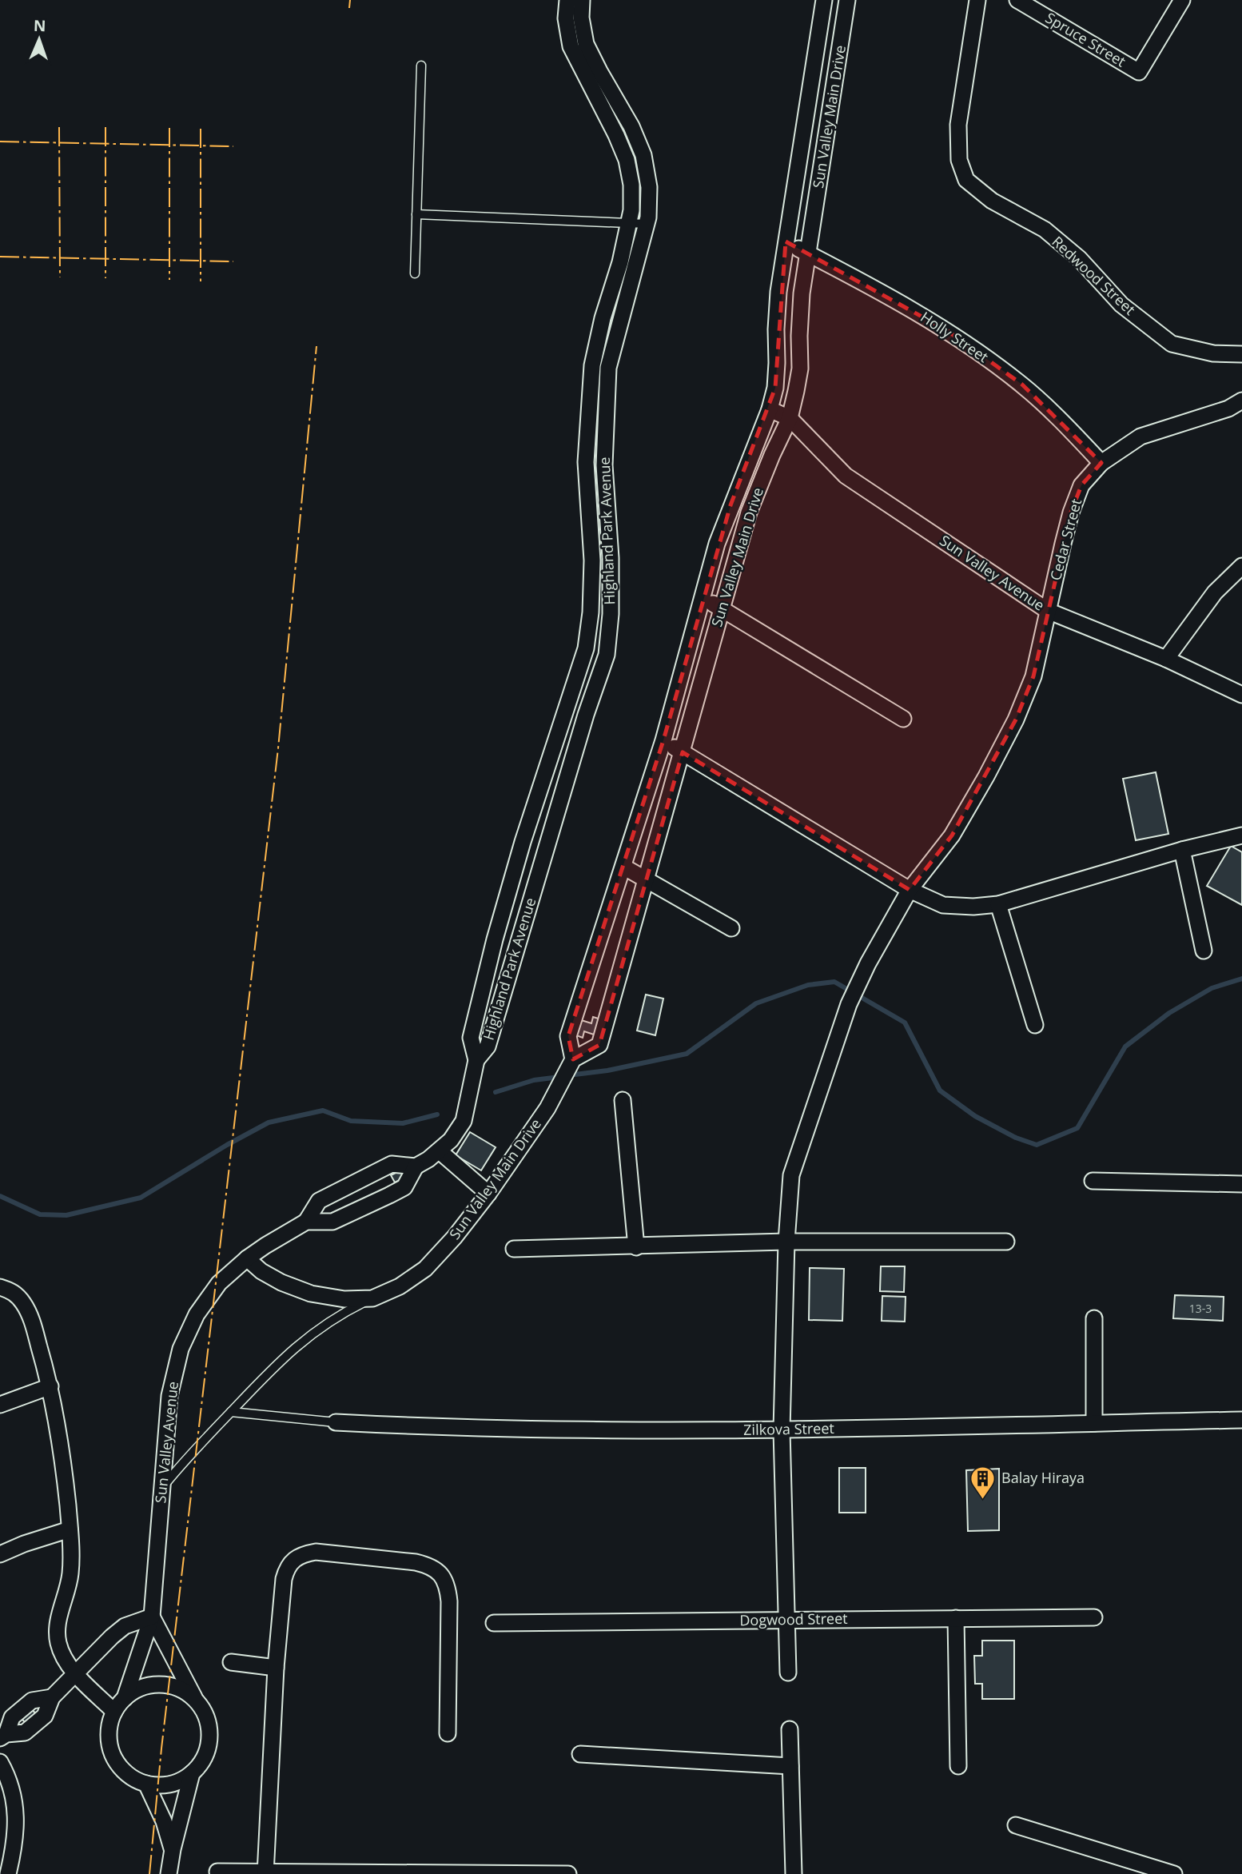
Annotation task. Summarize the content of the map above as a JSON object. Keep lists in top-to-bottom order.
{
  "streets": {
    "street": [
      "Spruce Street",
      "Sun Valley Main Drive",
      "Redwood Street",
      "Holly Street",
      "Highland Park Avenue",
      "Cedar Street",
      "Sun Valley Avenue",
      "Zilkova Street",
      "Dogwood Street"
    ]
  },
  "crossings": [
    ["Sun Valley Main Drive", "Holly Street"],
    ["Sun Valley Main Drive", "Highland Park Avenue"],
    ["Sun Valley Main Drive", "Sun Valley Avenue"],
    ["Holly Street", "Cedar Street"],
    ["Highland Park Avenue", "Sun Valley Avenue"],
    ["Cedar Street", "Sun Valley Avenue"],
    ["Cedar Street", "Zilkova Street"],
    ["Cedar Street", "Dogwood Street"]
  ],
  "places": {
    "building": ["Balay Hiraya"]
  },
  "house_numbers": ["13-3"],
  "north": "top"
}
